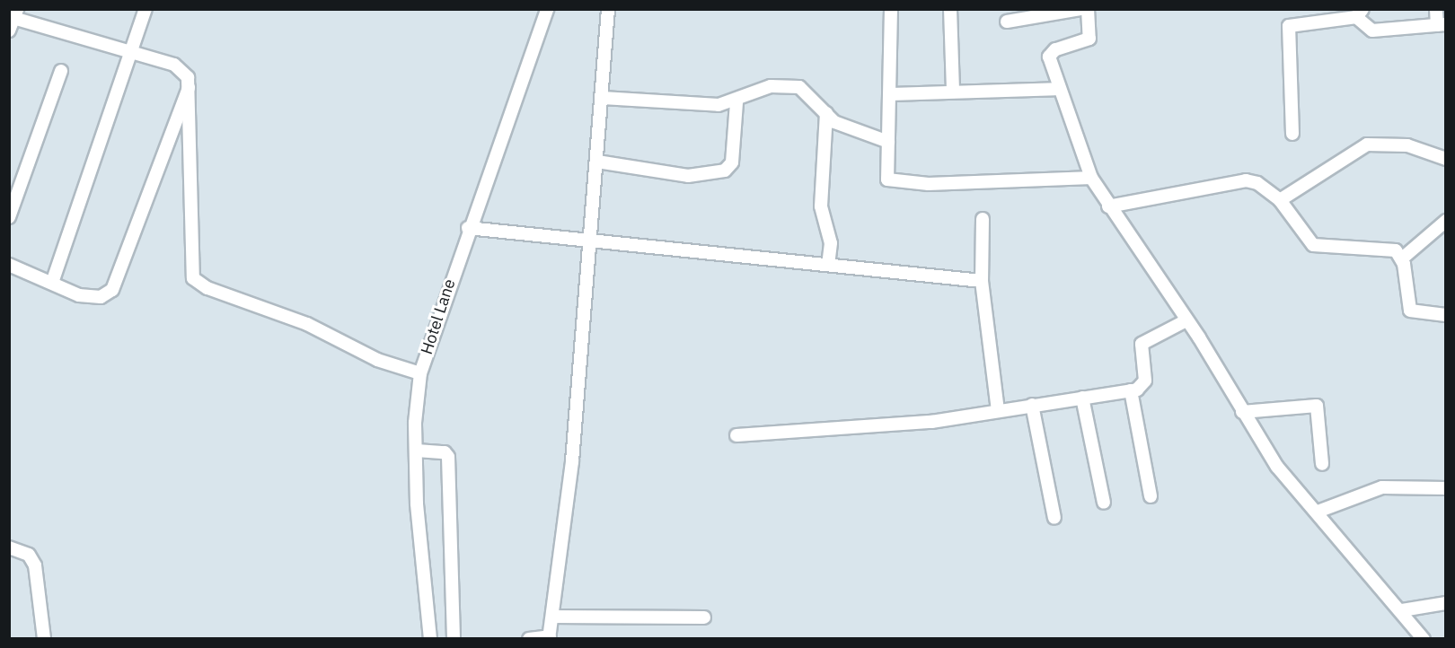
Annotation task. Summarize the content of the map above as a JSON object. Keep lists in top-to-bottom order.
{
  "streets": {
    "street": ["Hotel Lane"]
  }
}
